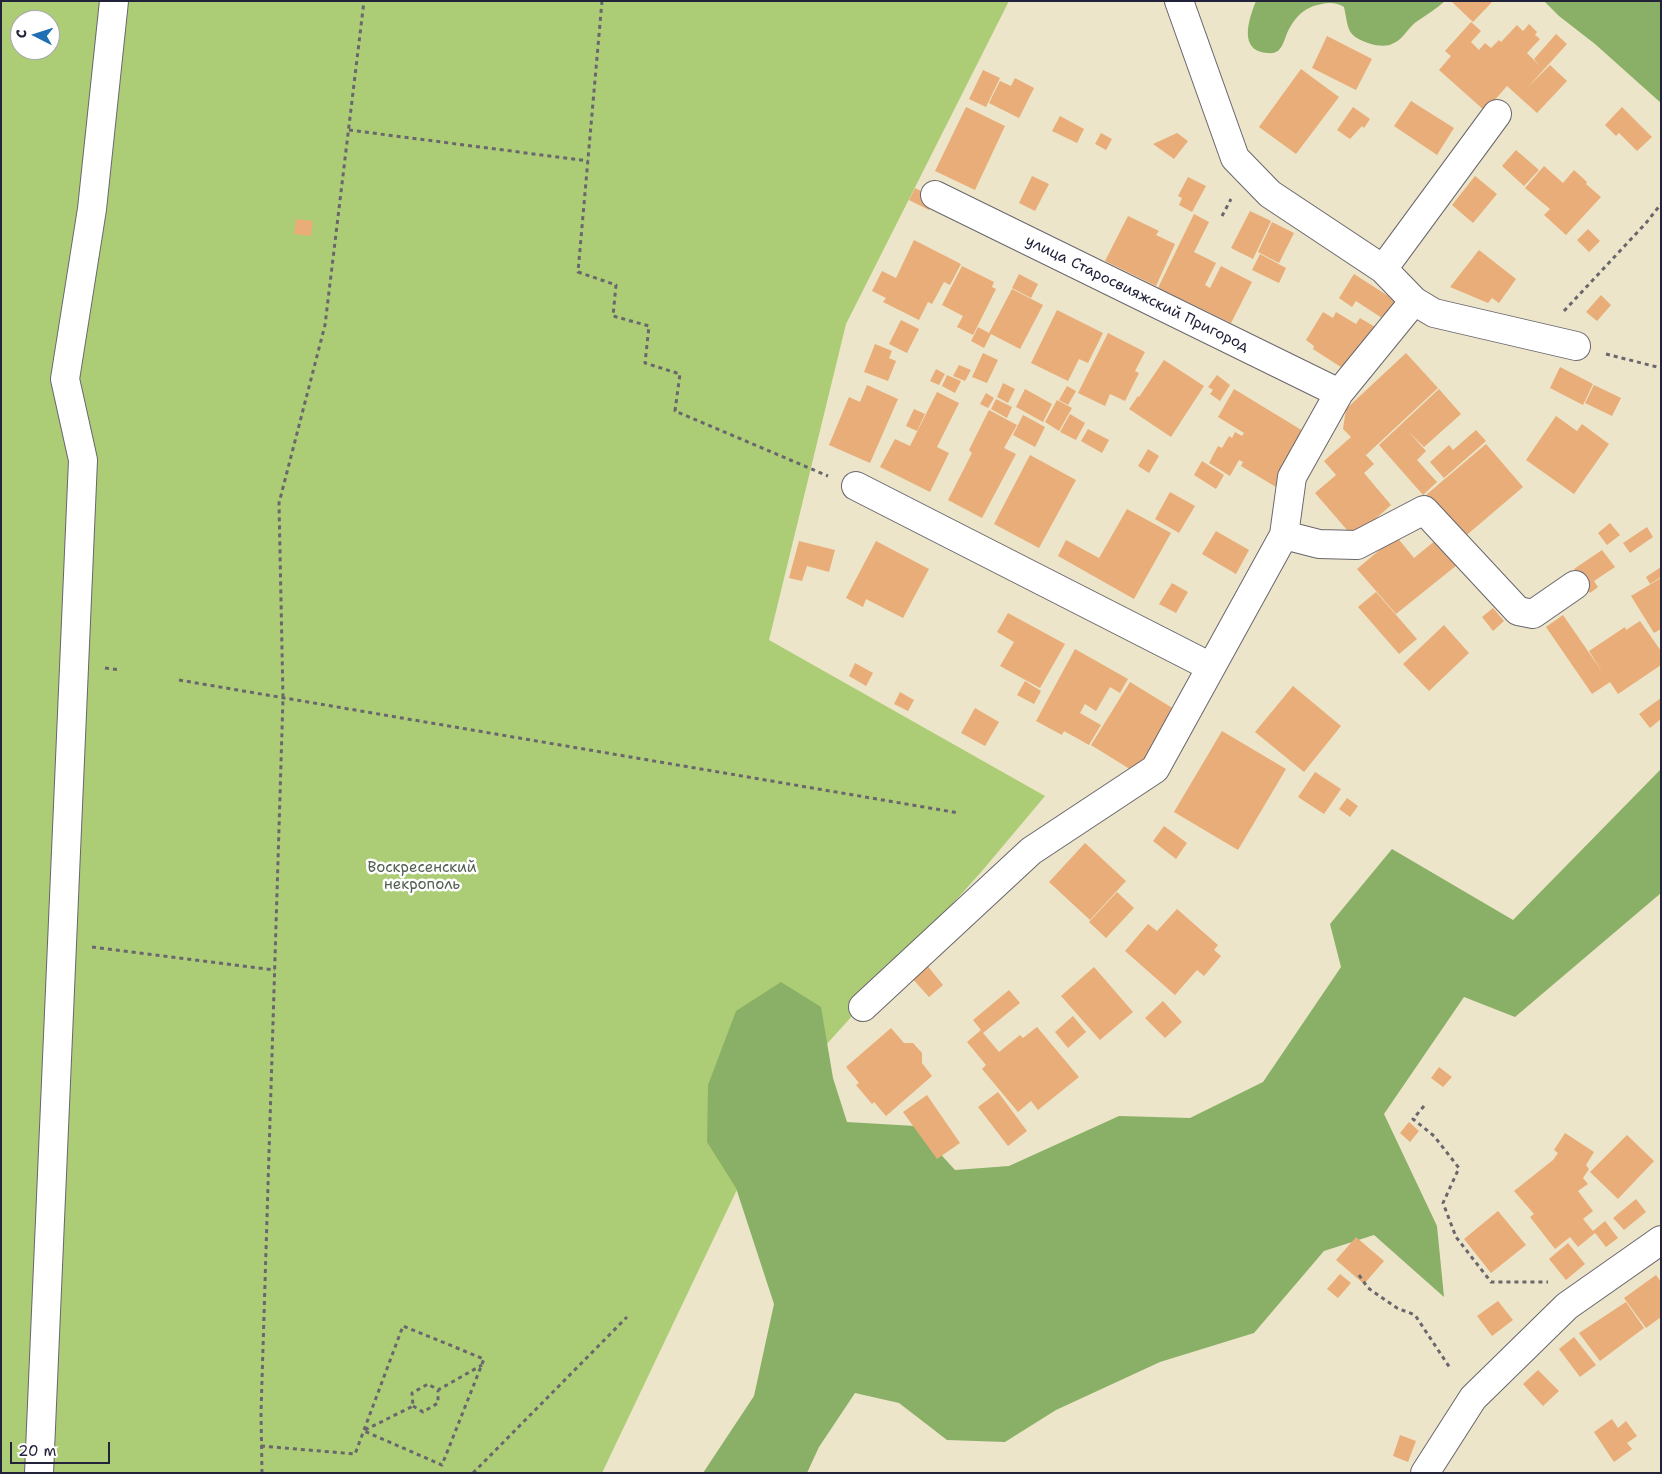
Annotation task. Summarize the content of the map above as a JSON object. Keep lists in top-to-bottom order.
{
  "streets": {
    "street": ["улица Старосвияжский Пригород"]
  },
  "parks": ["Воскресенский некрополь"],
  "scale_bar": "20 m",
  "north": "left"
}
